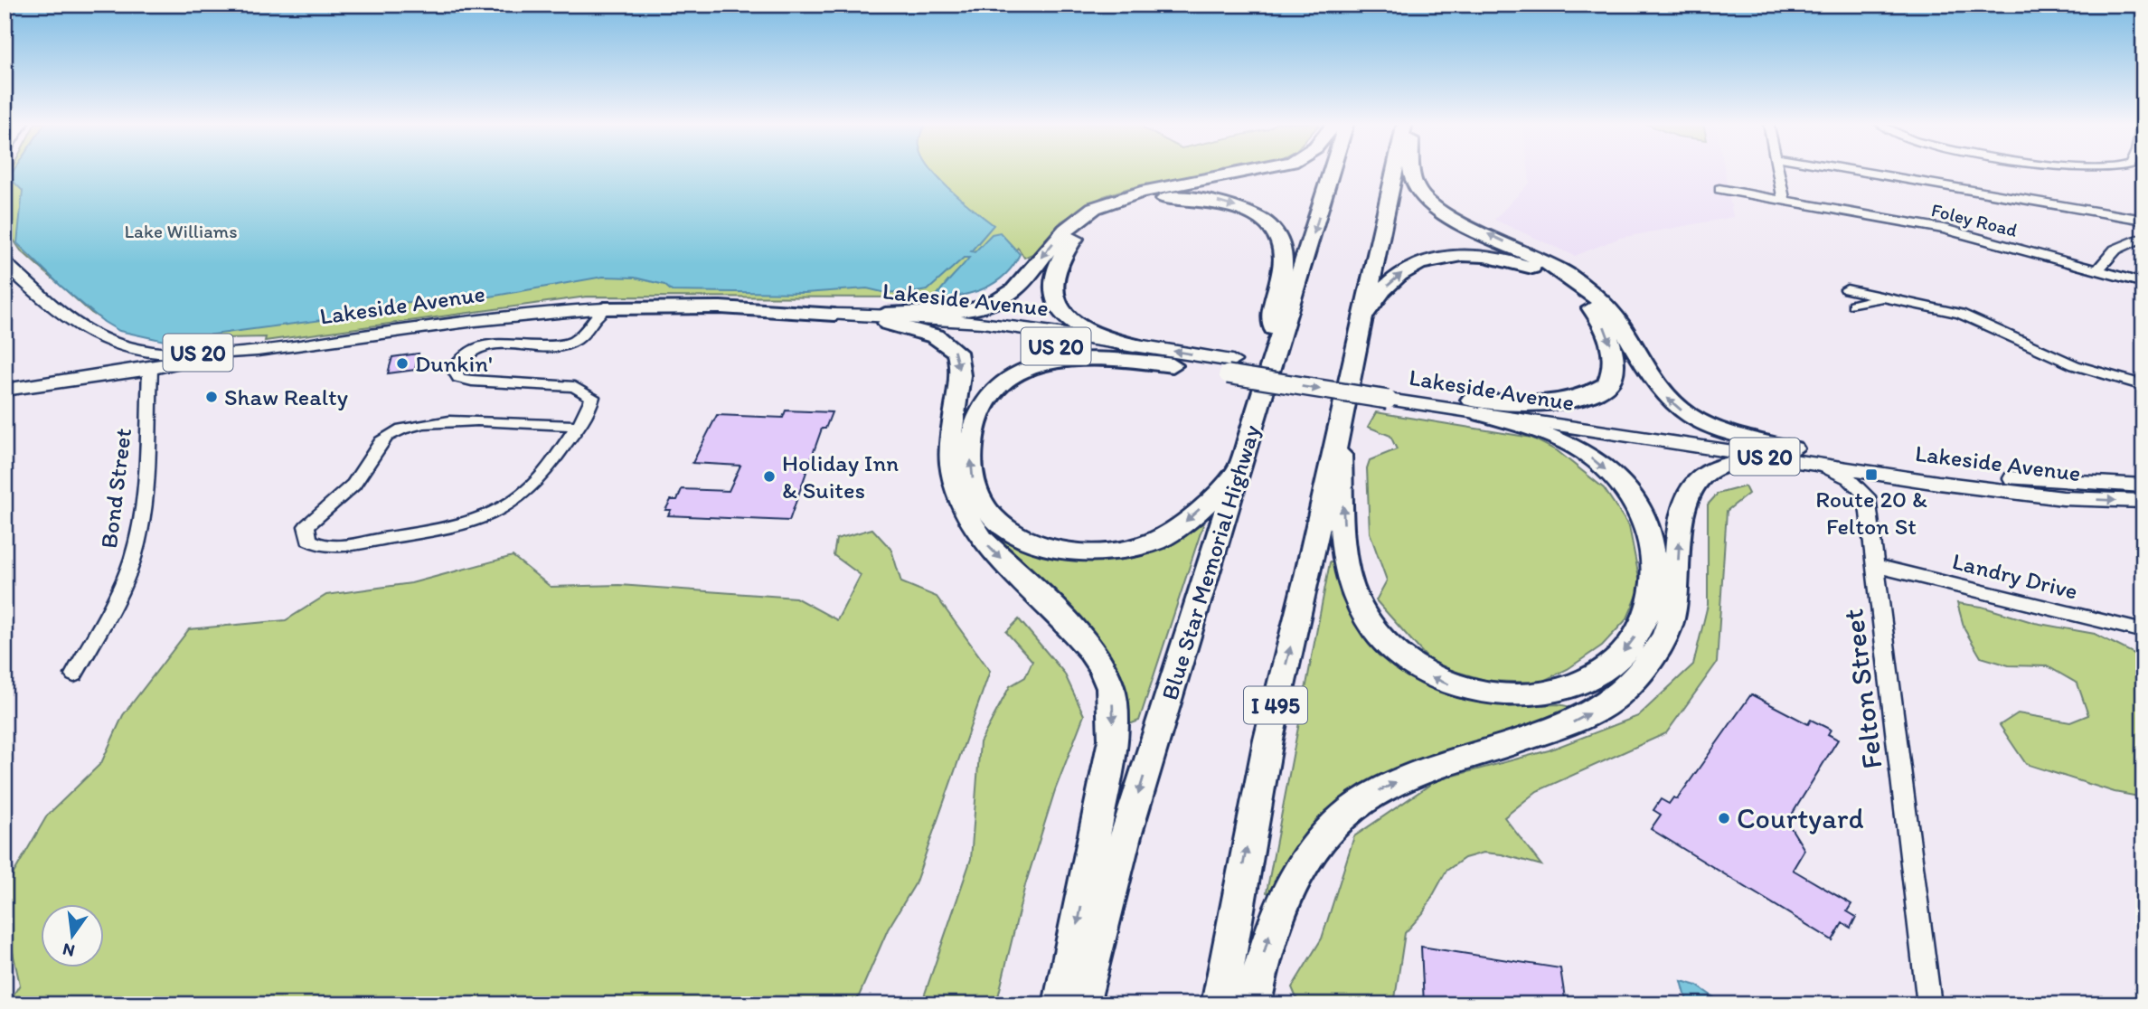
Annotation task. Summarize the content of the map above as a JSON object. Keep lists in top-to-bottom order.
{
  "streets": {
    "highway": [
      "Lakeside Avenue",
      "US 20",
      "Blue Star Memorial Highway",
      "I 495"
    ],
    "street": [
      "Foley Road",
      "Bond Street",
      "Landry Drive",
      "Felton Street"
    ]
  },
  "crossings": [
    ["Lakeside Avenue", "Felton Street"],
    ["Landry Drive", "Felton Street"]
  ],
  "parks": ["Lake Williams"],
  "places": {
    "other": [
      "Dunkin'",
      "Shaw Realty",
      "Holiday Inn & Suites",
      "Courtyard"
    ],
    "transit": ["Route 20 & Felton St"]
  },
  "north": "bottom"
}
